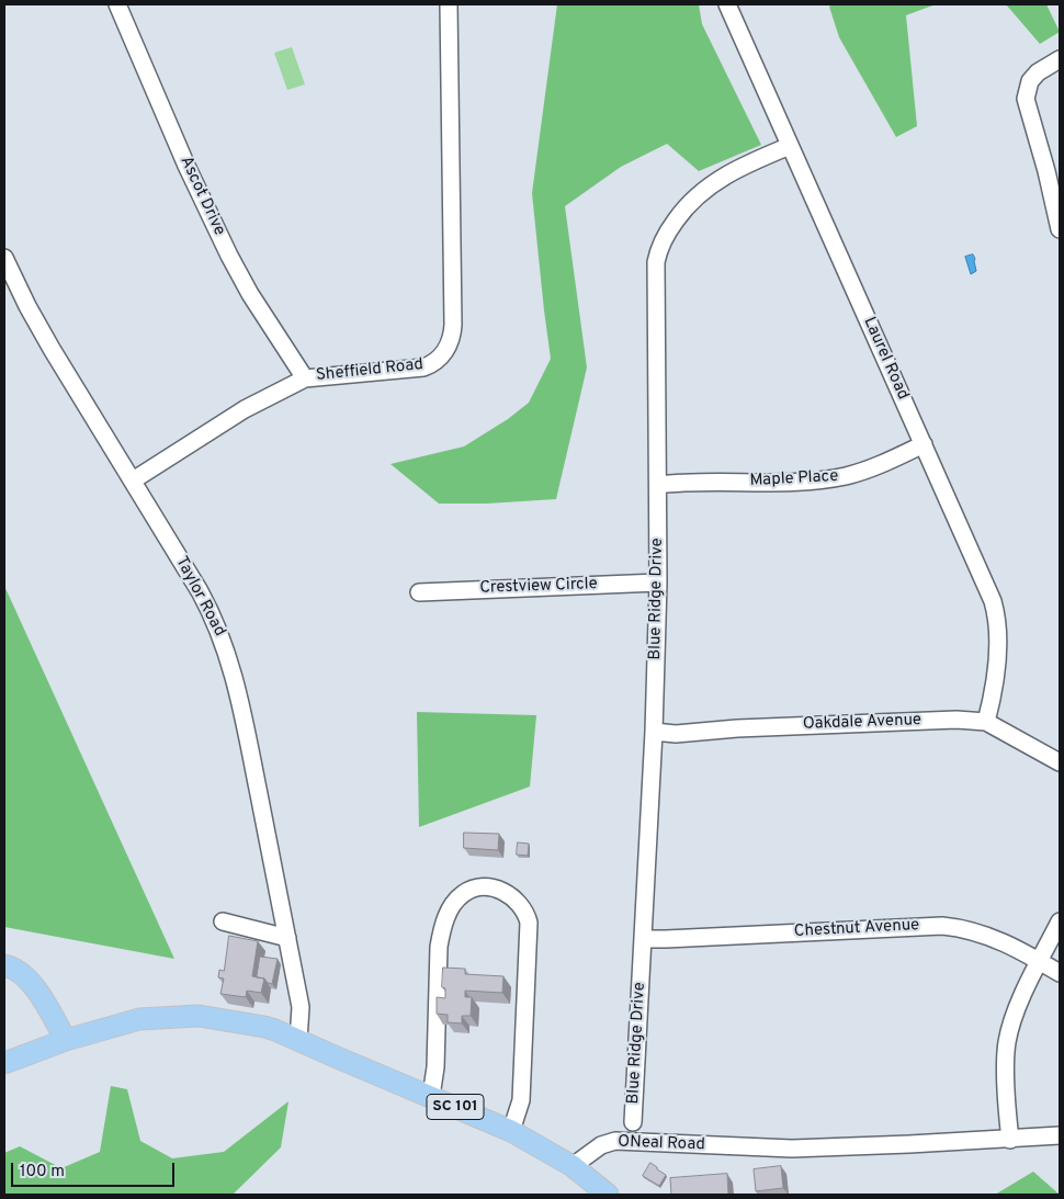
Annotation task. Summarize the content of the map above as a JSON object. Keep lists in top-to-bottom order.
{
  "streets": {
    "main road": ["SC 101"],
    "street": [
      "Ascot Drive",
      "Laurel Road",
      "Sheffield Road",
      "Maple Place",
      "Crestview Circle",
      "Taylor Road",
      "Blue Ridge Drive",
      "Oakdale Avenue",
      "Chestnut Avenue",
      "ONeal Road"
    ]
  },
  "crossings": [
    ["Ascot Drive", "Sheffield Road"],
    ["Laurel Road", "Maple Place"],
    ["Laurel Road", "Blue Ridge Drive"],
    ["Laurel Road", "Oakdale Avenue"],
    ["Sheffield Road", "Taylor Road"],
    ["Maple Place", "Blue Ridge Drive"],
    ["Crestview Circle", "Blue Ridge Drive"],
    ["Taylor Road", "SC 101"],
    ["Blue Ridge Drive", "Oakdale Avenue"],
    ["Blue Ridge Drive", "Chestnut Avenue"],
    ["SC 101", "ONeal Road"]
  ],
  "scale_bar": "100 m"
}
